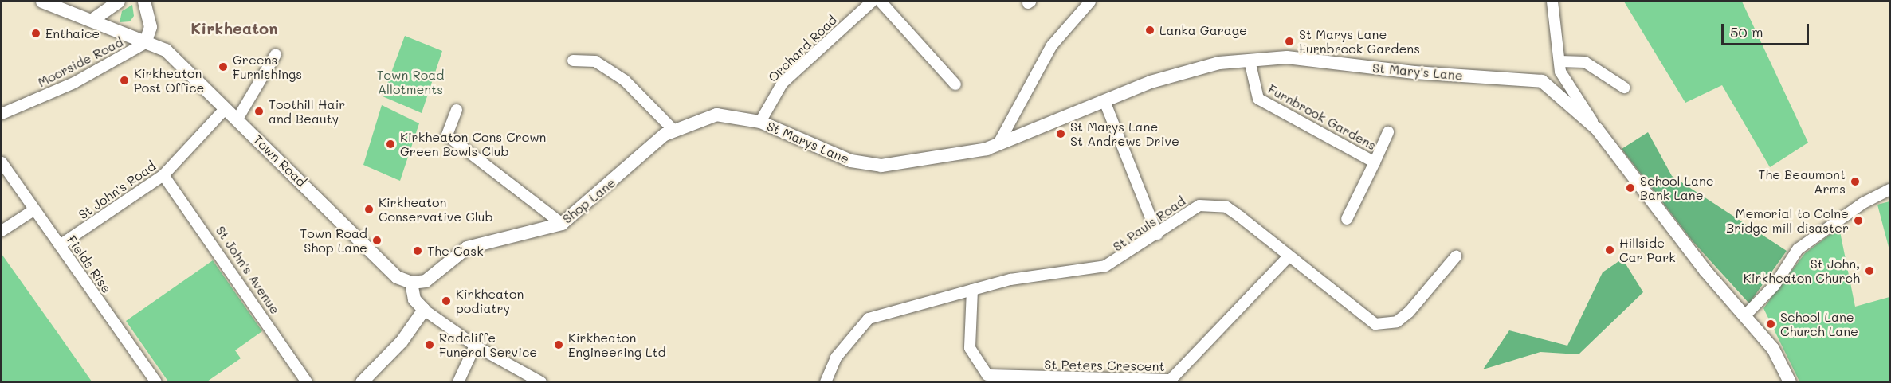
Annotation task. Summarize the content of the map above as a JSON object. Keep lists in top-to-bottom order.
{
  "streets": {
    "street": [
      "Orchard Road",
      "Moorside Road",
      "St Mary's Lane",
      "Furnbrook Gardens",
      "St Marys Lane",
      "Town Road",
      "St John's Road",
      "Shop Lane",
      "St Pauls Road",
      "Fields Rise",
      "St John's Avenue",
      "St Peters Crescent"
    ]
  },
  "crossings": [
    ["Orchard Road", "St Marys Lane"],
    ["Orchard Road", "Shop Lane"],
    ["Moorside Road", "Town Road"],
    ["St Mary's Lane", "Furnbrook Gardens"],
    ["St Mary's Lane", "St Marys Lane"],
    ["St Marys Lane", "Shop Lane"],
    ["Town Road", "St John's Road"],
    ["Town Road", "Shop Lane"],
    ["St John's Road", "Fields Rise"],
    ["St John's Road", "St John's Avenue"],
    ["St Pauls Road", "St Peters Crescent"]
  ],
  "districts": ["Kirkheaton"],
  "parks": ["Town Road Allotments"],
  "places": [
    "Lanka Garage",
    "Enthaice",
    "St Marys Lane Furnbrook Gardens",
    "Greens Furnishings",
    "Kirkheaton Post Office",
    "Toothill Hair and Beauty",
    "St Marys Lane St Andrews Drive",
    "Kirkheaton Cons Crown Green Bowls Club",
    "The Beaumont Arms",
    "School Lane Bank Lane",
    "Kirkheaton Conservative Club",
    "Memorial to Colne Bridge mill disaster",
    "Town Road Shop Lane",
    "Hillside Car Park",
    "The Cask",
    "St John, Kirkheaton Church",
    "Kirkheaton podiatry",
    "School Lane Church Lane",
    "Radcliffe Funeral Service",
    "Kirkheaton Engineering Ltd"
  ],
  "scale_bar": "50 m"
}
